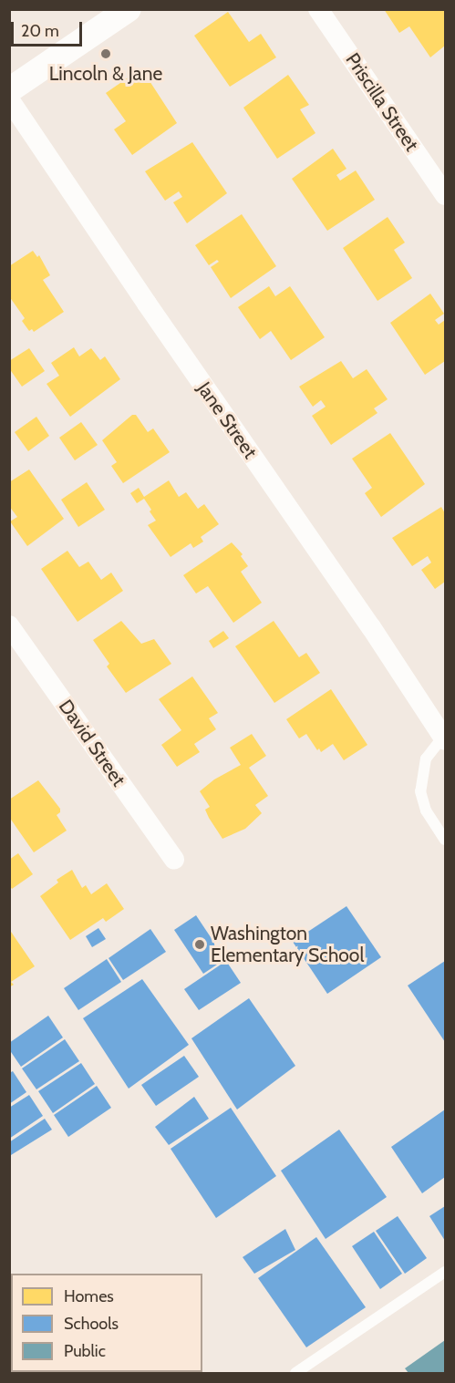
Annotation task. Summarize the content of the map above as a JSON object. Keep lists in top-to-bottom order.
{
  "streets": {
    "street": ["Priscilla Street", "Jane Street", "David Street"]
  },
  "places": ["Lincoln & Jane", "Washington Elementary School"],
  "legend": ["Homes", "Schools", "Public"],
  "scale_bar": "20 m"
}
